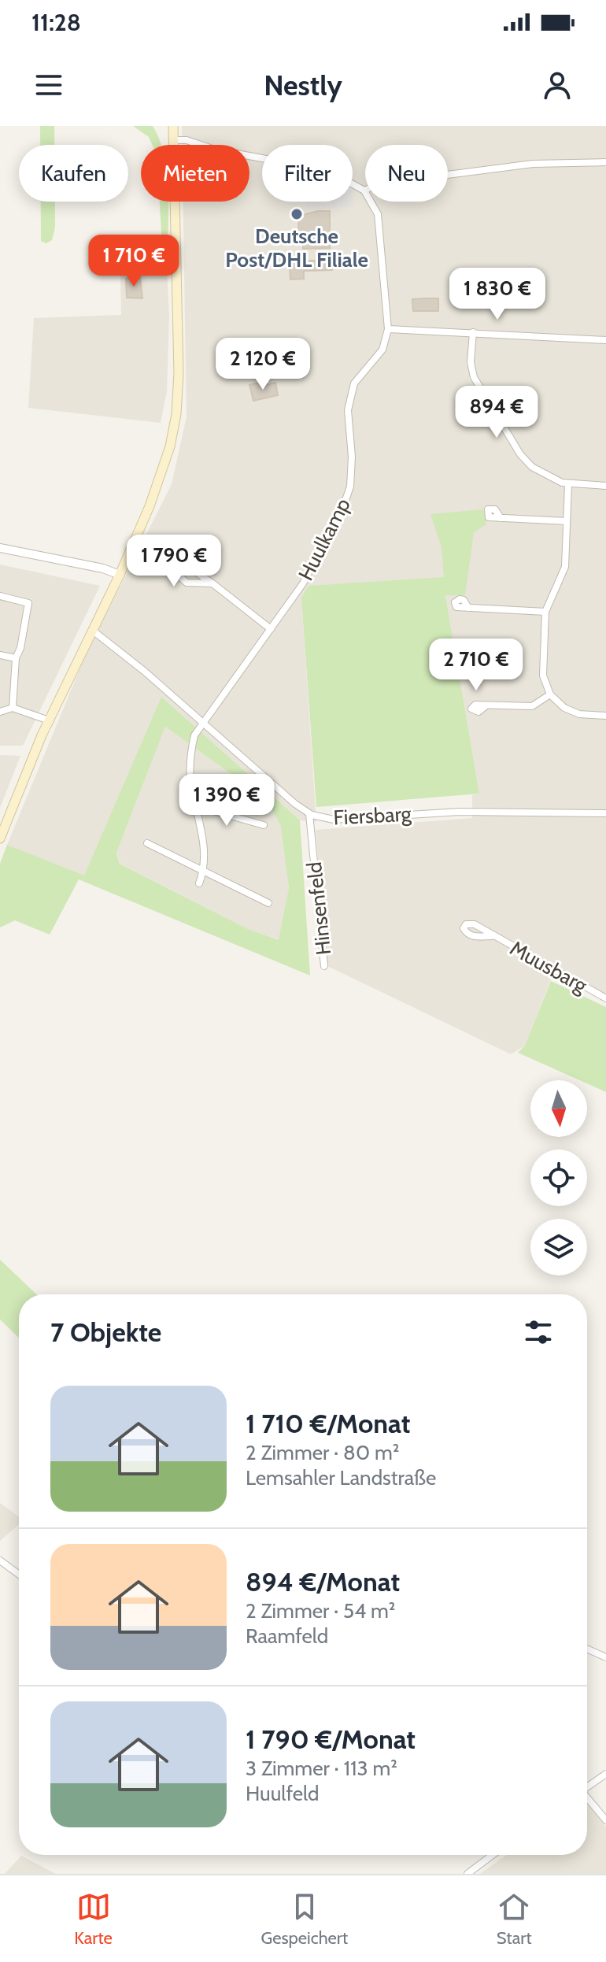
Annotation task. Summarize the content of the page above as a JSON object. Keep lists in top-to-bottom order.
{
  "streets": {
    "street": [
      "Huulkamp",
      "Fiersbarg",
      "Hinsenfeld",
      "Muusbarg"
    ]
  },
  "crossings": [
    ["Huulkamp", "Fiersbarg"],
    ["Fiersbarg", "Hinsenfeld"]
  ],
  "places": ["Deutsche Post/DHL Filiale"],
  "north": "bottom",
  "page": {
    "status": "11:28",
    "header": "Nestly",
    "chip": [
      "Kaufen",
      "Mieten",
      "Filter",
      "Neu"
    ],
    "price": [
      "1 710 €",
      "1 830 €",
      "2 120 €",
      "894 €",
      "1 790 €",
      "2 710 €",
      "1 390 €"
    ],
    "heading": "7 Objekte",
    "list": [
      {
        "name": "1 710 €/Monat",
        "note": "2 Zimmer · 80 m² · Lemsahler Landstraße"
      },
      {
        "name": "894 €/Monat",
        "note": "2 Zimmer · 54 m² · Raamfeld"
      },
      {
        "name": "1 790 €/Monat",
        "note": "3 Zimmer · 113 m² · Huulfeld"
      }
    ],
    "tabs": ["Karte", "Gespeichert", "Start"]
  }
}
